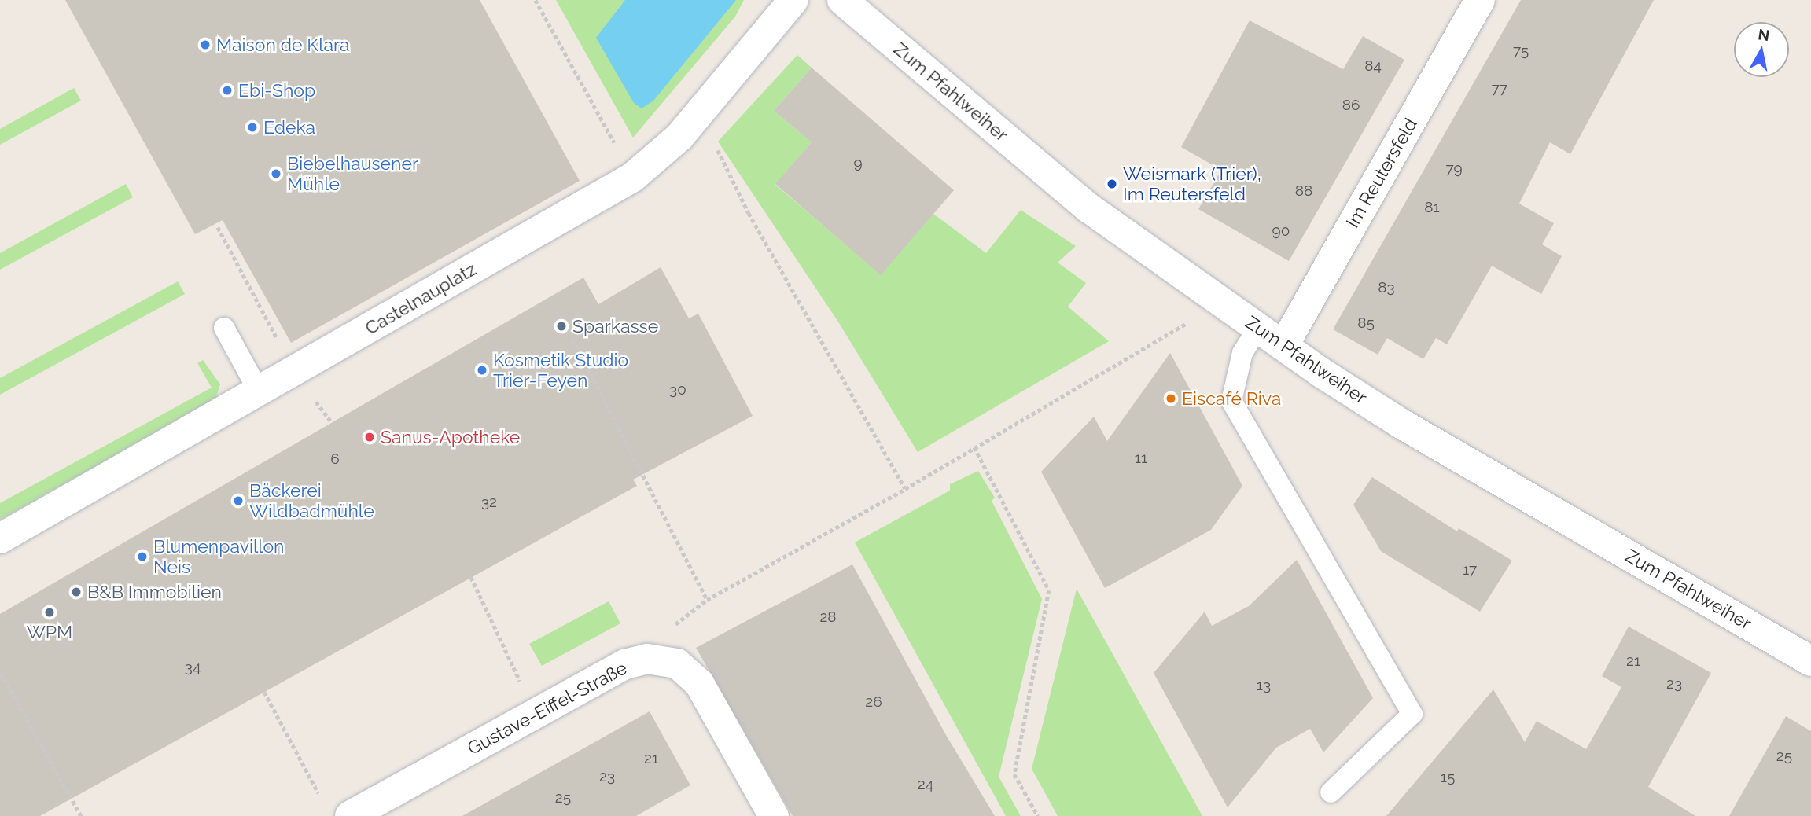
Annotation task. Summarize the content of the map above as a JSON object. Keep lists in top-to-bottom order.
{
  "streets": {
    "street": [
      "Zum Pfahlweiher",
      "Im Reutersfeld",
      "Castelnauplatz",
      "Gustave-Eiffel-Straße"
    ]
  },
  "crossings": [
    ["Zum Pfahlweiher", "Im Reutersfeld"]
  ],
  "places": [
    "Maison de Klara",
    "Ebi-Shop",
    "Edeka",
    "Biebelhausener Mühle",
    "Weismark (Trier), Im Reutersfeld",
    "Sparkasse",
    "Kosmetik Studio Trier-Feyen",
    "Eiscafé Riva",
    "Sanus-Apotheke",
    "Bäckerei Wildbadmühle",
    "Blumenpavillon Neis",
    "B&B Immobilien",
    "WPM"
  ],
  "house_numbers": [
    "75",
    "84",
    "77",
    "86",
    "9",
    "79",
    "88",
    "81",
    "90",
    "83",
    "85",
    "30",
    "11",
    "6",
    "32",
    "17",
    "28",
    "21",
    "34",
    "23",
    "13",
    "26",
    "25",
    "21",
    "23",
    "15",
    "24",
    "25"
  ],
  "north": "top"
}
